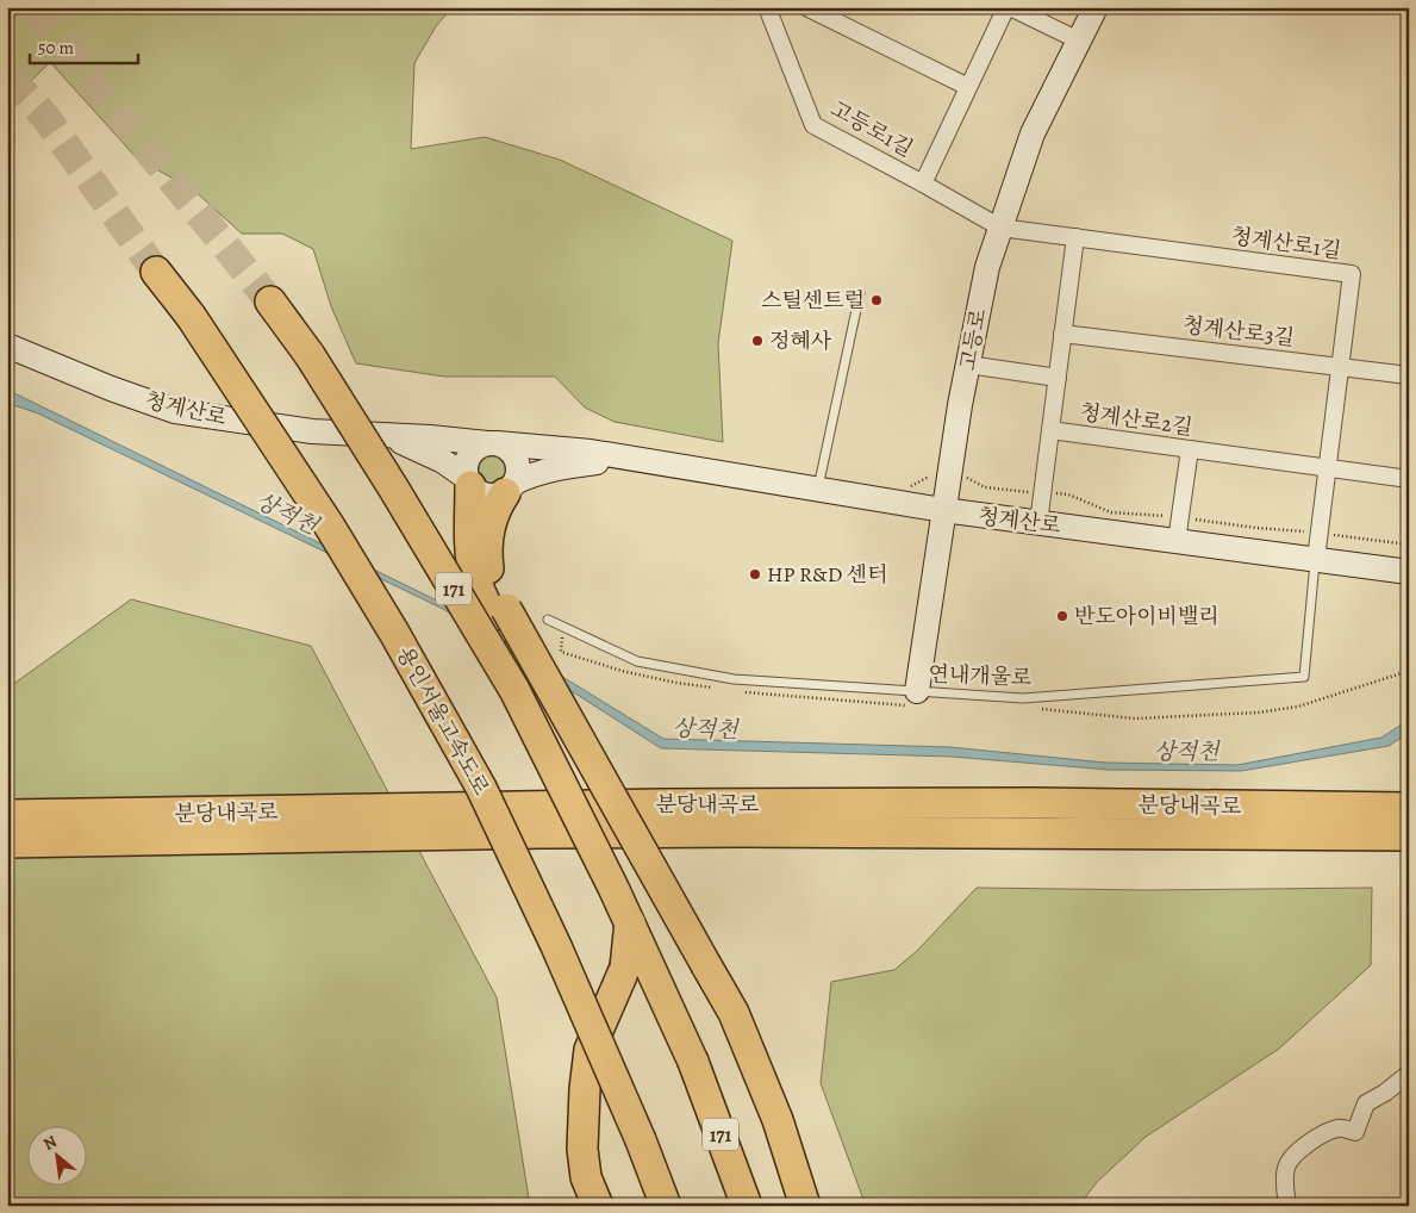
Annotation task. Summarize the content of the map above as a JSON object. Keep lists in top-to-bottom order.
{
  "streets": {
    "highway": ["171", "용인서울고속도로", "분당내곡로"],
    "main road": ["고등로", "청계산로"],
    "street": [
      "고등로1길",
      "청계산로1길",
      "청계산로3길",
      "청계산로2길"
    ],
    "lane": ["연내개울로"]
  },
  "crossings": [
    ["고등로1길", "청계산로1길"],
    ["고등로1길", "고등로"],
    ["청계산로1길", "청계산로3길"],
    ["청계산로1길", "고등로"],
    ["청계산로1길", "청계산로"],
    ["청계산로1길", "청계산로2길"],
    ["청계산로1길", "연내개울로"],
    ["청계산로3길", "청계산로2길"],
    ["고등로", "청계산로"],
    ["고등로", "연내개울로"],
    ["청계산로", "연내개울로"]
  ],
  "water": ["상적천"],
  "places": [
    "스틸센트럴",
    "정혜사",
    "HP R&D 센터",
    "반도아이비밸리"
  ],
  "scale_bar": "50 m",
  "north": "top left"
}
